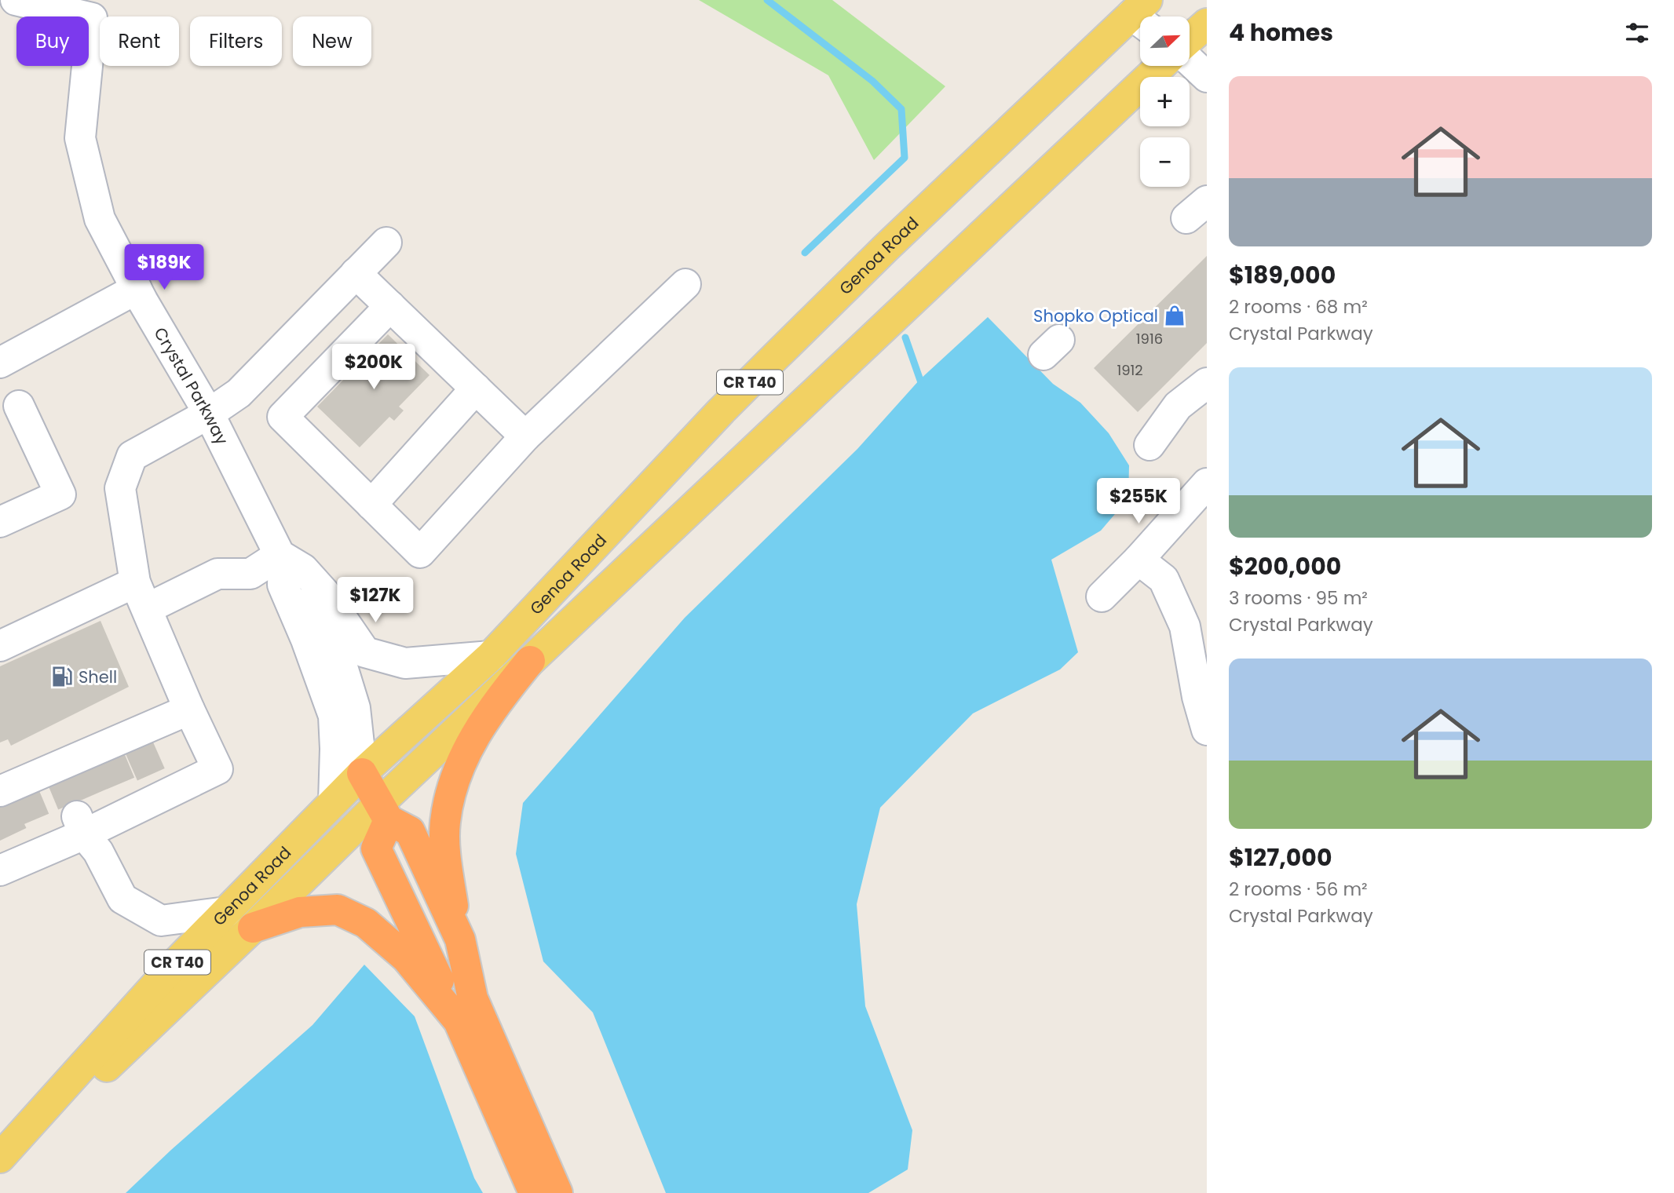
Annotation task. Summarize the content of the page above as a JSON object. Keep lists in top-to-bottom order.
{
  "streets": {
    "main road": ["Genoa Road", "CR T40"],
    "street": ["Crystal Parkway"]
  },
  "crossings": [
    ["Genoa Road", "Crystal Parkway"]
  ],
  "places": {
    "shop": ["Shopko Optical"],
    "fuel station": ["Shell"]
  },
  "house_numbers": ["1916", "1912"],
  "north": "top right",
  "page": {
    "heading": "4 homes",
    "map_buttons": ["+", "−"],
    "chip": [
      "Buy",
      "Rent",
      "Filters",
      "New"
    ],
    "list": [
      {
        "name": "$189,000",
        "note": "2 rooms · 68 m² · Crystal Parkway"
      },
      {
        "name": "$200,000",
        "note": "3 rooms · 95 m² · Crystal Parkway"
      },
      {
        "name": "$127,000",
        "note": "2 rooms · 56 m² · Crystal Parkway"
      }
    ],
    "price": [
      "$189K",
      "$200K",
      "$255K",
      "$127K"
    ]
  }
}
